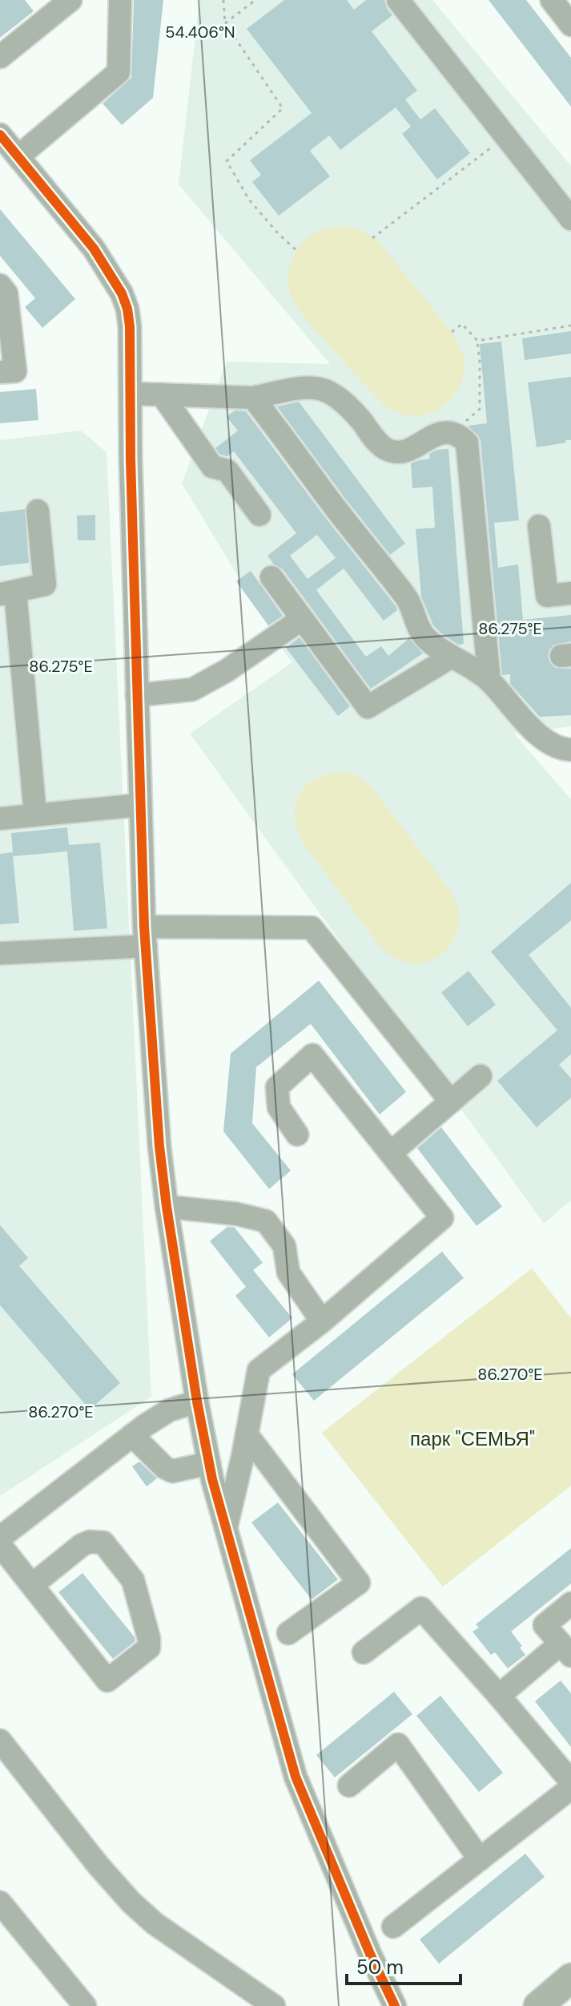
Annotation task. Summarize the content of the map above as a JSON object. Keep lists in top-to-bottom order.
{
  "parks": ["парк \"СЕМЬЯ\""],
  "scale_bar": "50 m",
  "coordinates": ["54.406°N", "86.275°E", "86.270°E"]
}
